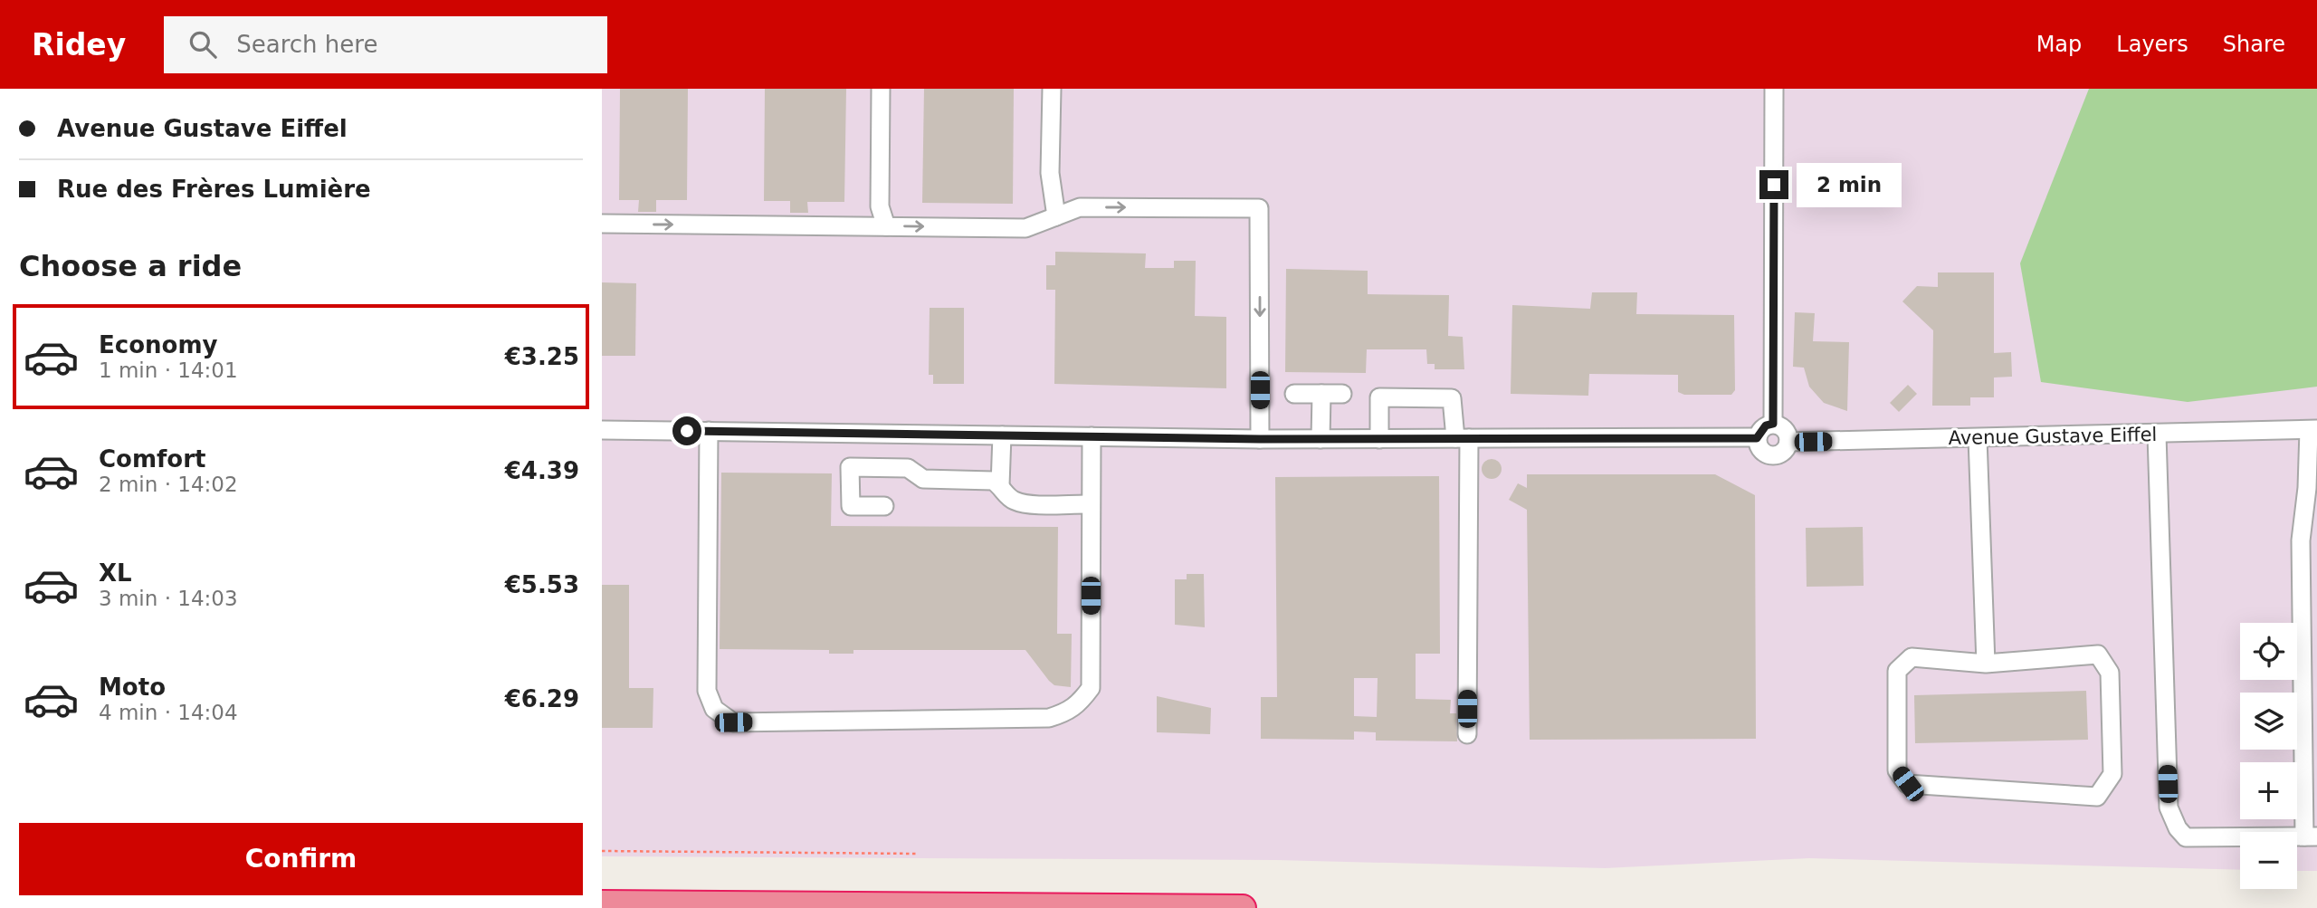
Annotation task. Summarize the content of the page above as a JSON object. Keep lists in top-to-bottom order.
{
  "streets": {
    "street": ["Avenue Gustave Eiffel"]
  },
  "page": {
    "header": "Ridey",
    "search": "Search here",
    "nav": ["Map", "Layers", "Share"],
    "banner": ["Avenue Gustave Eiffel", "Rue des Frères Lumière"],
    "bubble": "2 min",
    "heading": "Choose a ride",
    "list": [
      {
        "name": "Economy",
        "note": "1 min · 14:01",
        "value": "€3.25"
      },
      {
        "name": "Comfort",
        "note": "2 min · 14:02",
        "value": "€4.39"
      },
      {
        "name": "XL",
        "note": "3 min · 14:03",
        "value": "€5.53"
      },
      {
        "name": "Moto",
        "note": "4 min · 14:04",
        "value": "€6.29"
      }
    ],
    "map_buttons": ["+", "−"],
    "buttons": "Confirm"
  }
}
